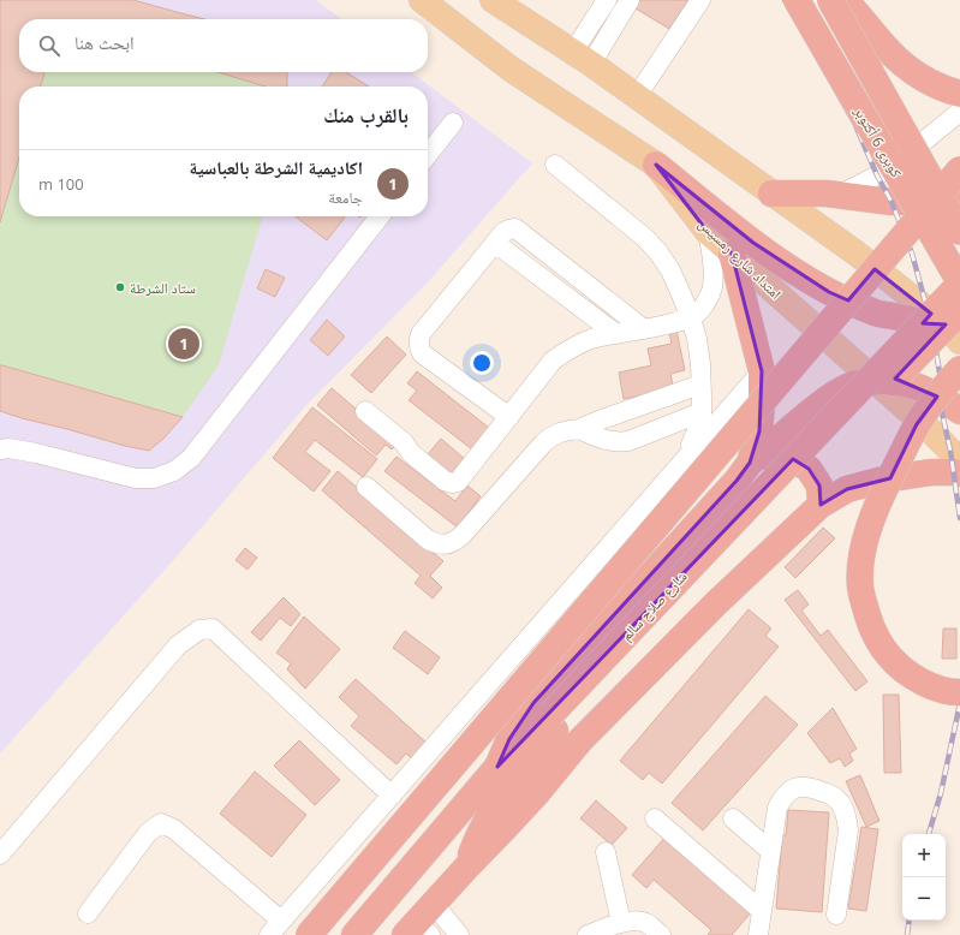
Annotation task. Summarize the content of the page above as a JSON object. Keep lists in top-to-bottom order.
{
  "streets": {
    "highway": ["كوبرى 6 أكتوبر", "شارع صلاح سالم"],
    "main road": ["امتداد شارع رمسيس"]
  },
  "crossings": [
    ["كوبرى 6 أكتوبر", "شارع صلاح سالم"]
  ],
  "places": ["ستاد الشرطة"],
  "page": {
    "search": "ابحث هنا",
    "heading": "بالقرب منك",
    "list": [
      {
        "mark": "1",
        "name": "اكاديمية الشرطة بالعباسية",
        "note": "جامعة",
        "value": "100 m"
      }
    ],
    "pins": "1",
    "map_buttons": ["+", "−"]
  }
}
